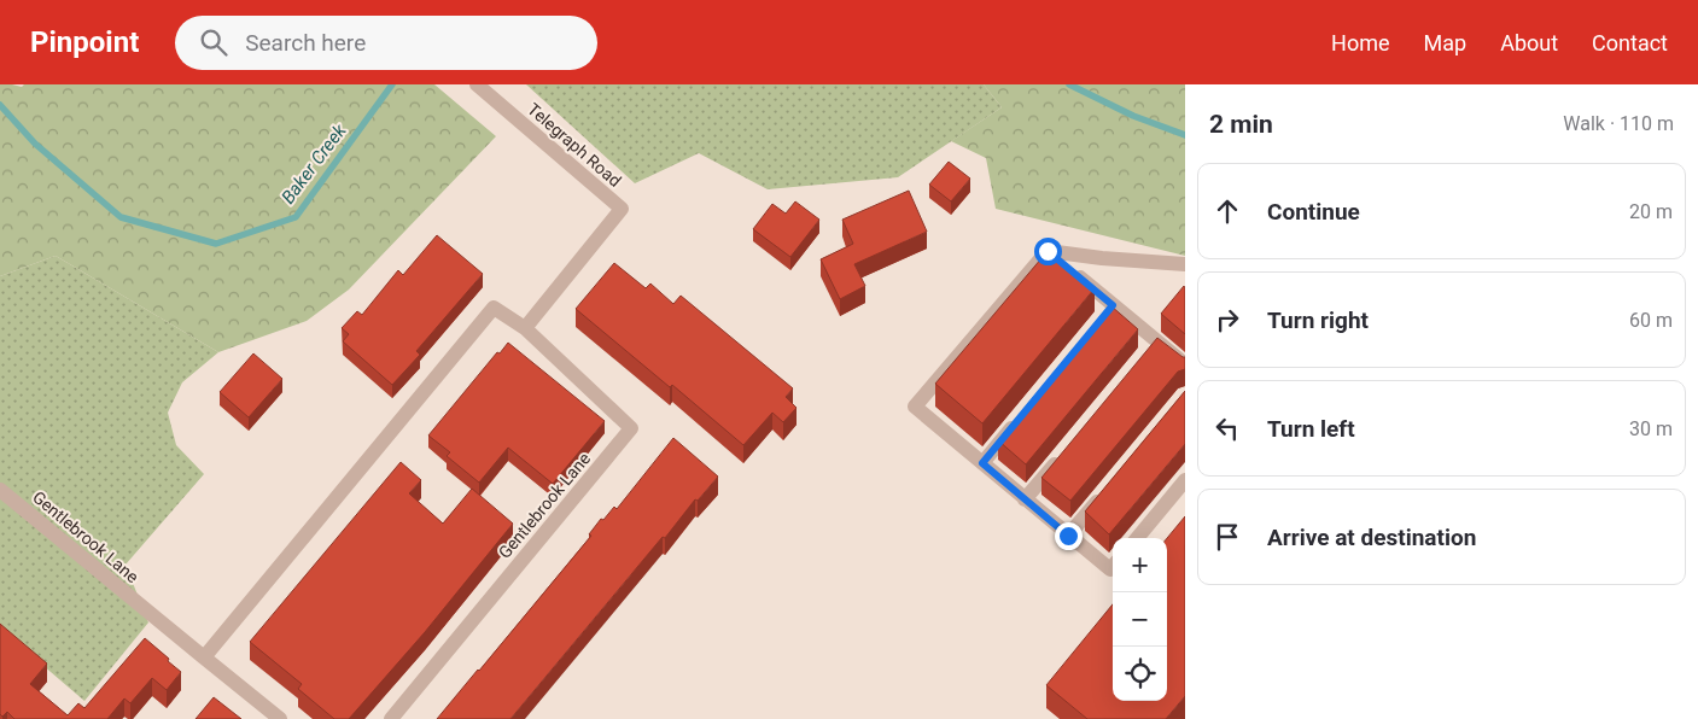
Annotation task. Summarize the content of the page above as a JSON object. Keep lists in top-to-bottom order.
{
  "streets": {
    "street": ["Telegraph Road", "Gentlebrook Lane"]
  },
  "crossings": [
    ["Telegraph Road", "Gentlebrook Lane"]
  ],
  "water": ["Baker Creek"],
  "page": {
    "header": "Pinpoint",
    "search": "Search here",
    "nav": [
      "Home",
      "Map",
      "About",
      "Contact"
    ],
    "heading": ["2 min", "Walk · 110 m"],
    "list": [
      ["Continue", "20 m"],
      ["Turn right", "60 m"],
      ["Turn left", "30 m"],
      "Arrive at destination"
    ],
    "map_buttons": ["+", "−"]
  }
}
